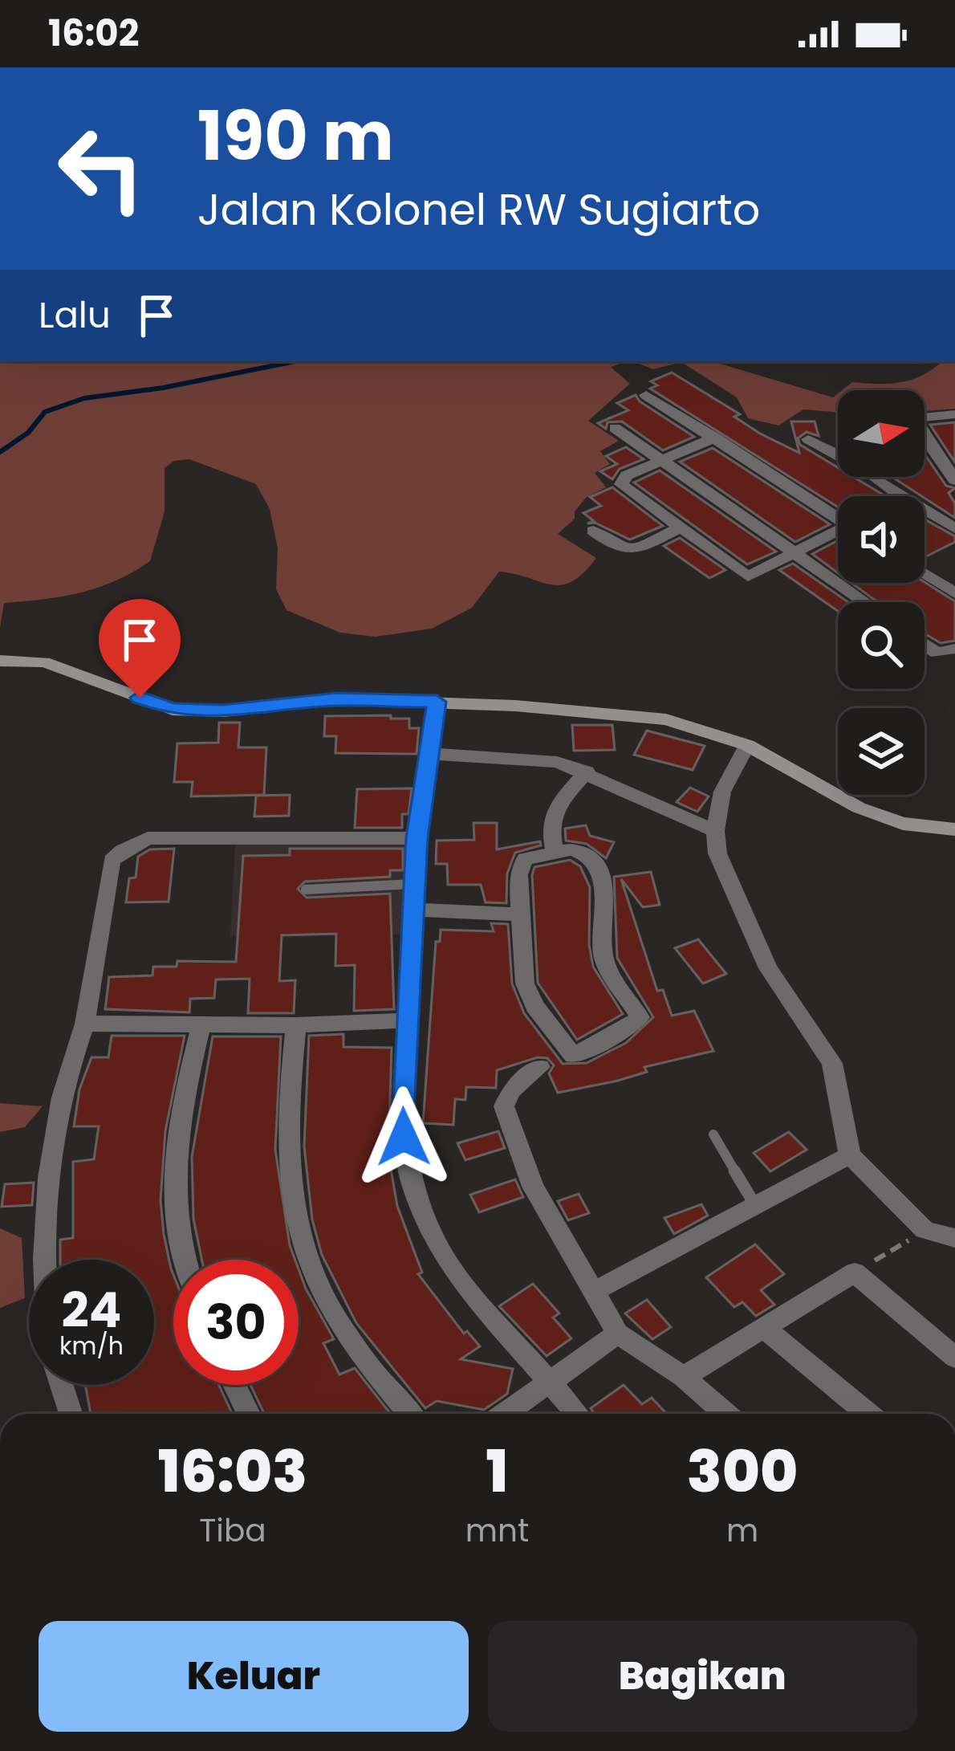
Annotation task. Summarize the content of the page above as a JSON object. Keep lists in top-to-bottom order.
{
  "north": "right",
  "page": {
    "status": "16:02",
    "turn": ["190 m", "Jalan Kolonel RW Sugiarto"],
    "then": "Lalu",
    "speed": "24 km/h",
    "limit": "30",
    "eta": [
      "16:03",
      "Tiba",
      "1",
      "mnt",
      "300",
      "m"
    ],
    "buttons": ["Keluar", "Bagikan"]
  }
}
